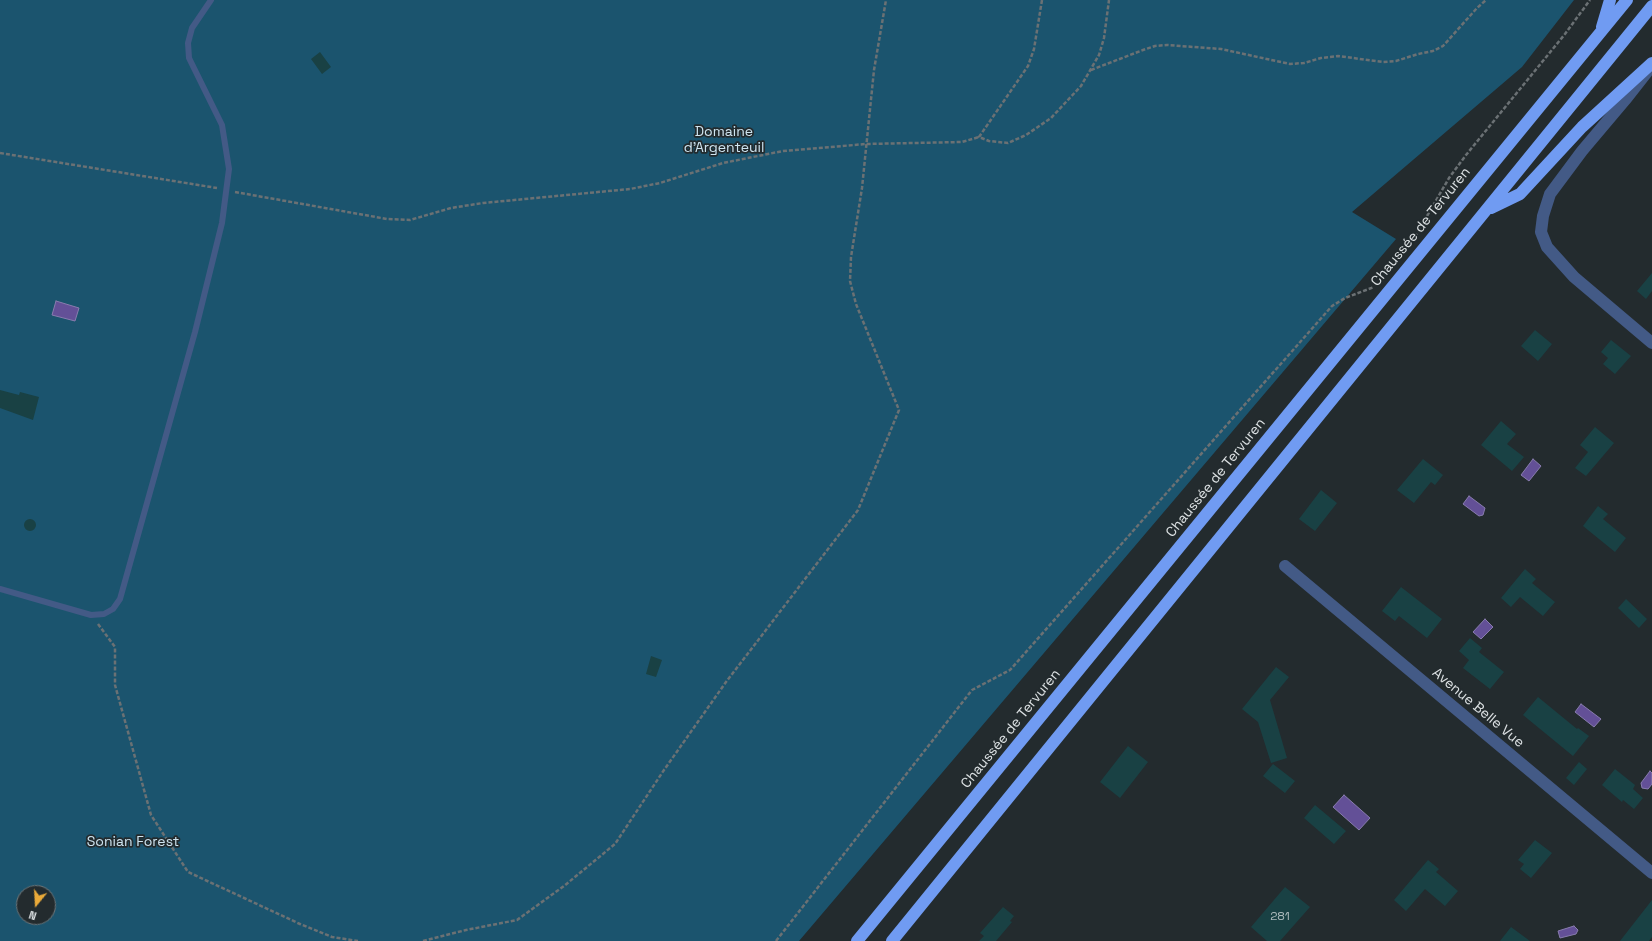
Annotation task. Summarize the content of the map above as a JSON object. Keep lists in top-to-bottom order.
{
  "streets": {
    "highway": ["Chaussée de Tervuren"],
    "street": ["Avenue Belle Vue"]
  },
  "parks": ["Domaine d'Argenteuil", "Sonian Forest"],
  "house_numbers": ["281"],
  "north": "bottom"
}
